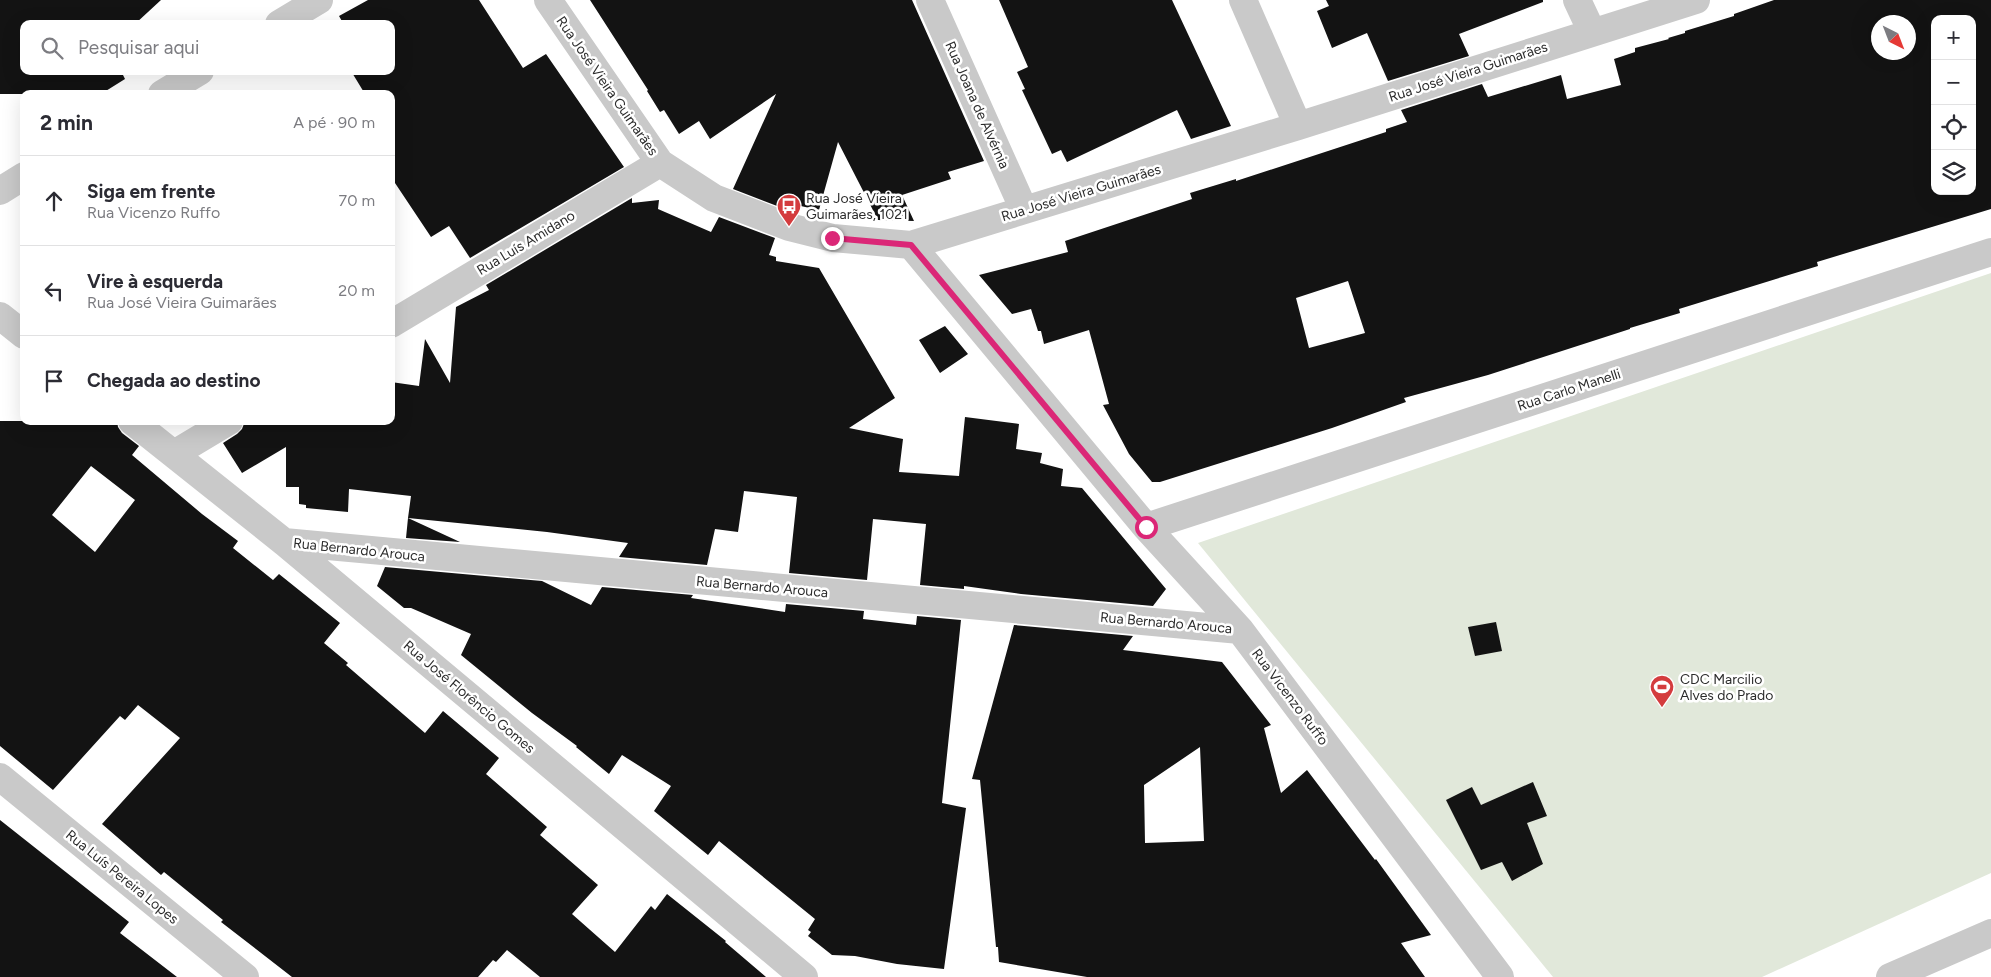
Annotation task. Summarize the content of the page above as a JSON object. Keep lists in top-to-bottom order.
{
  "streets": {
    "street": [
      "Rua José Vieira Guimarães",
      "Rua Joana de Alvérnia",
      "Rua Luís Amidano",
      "Rua Carlo Manelli",
      "Rua Bernardo Arouca",
      "Rua José Florêncio Gomes",
      "Rua Vicenzo Ruffo",
      "Rua Luís Pereira Lopes"
    ]
  },
  "crossings": [
    ["Rua José Vieira Guimarães", "Rua Joana de Alvérnia"],
    ["Rua José Vieira Guimarães", "Rua Luís Amidano"],
    ["Rua José Vieira Guimarães", "Rua Vicenzo Ruffo"],
    ["Rua Carlo Manelli", "Rua Vicenzo Ruffo"],
    ["Rua Bernardo Arouca", "Rua José Florêncio Gomes"],
    ["Rua Bernardo Arouca", "Rua Vicenzo Ruffo"]
  ],
  "places": {
    "bus stop": ["Rua José Vieira Guimarães, 1021"],
    "sports": ["CDC Marcilio Alves do Prado"]
  },
  "north": "bottom right",
  "page": {
    "map_buttons": ["+", "−"],
    "search": "Pesquisar aqui",
    "heading": ["2 min", "A pé · 90 m"],
    "list": [
      ["Siga em frente", "Rua Vicenzo Ruffo", "70 m"],
      ["Vire à esquerda", "Rua José Vieira Guimarães", "20 m"],
      "Chegada ao destino"
    ]
  }
}
